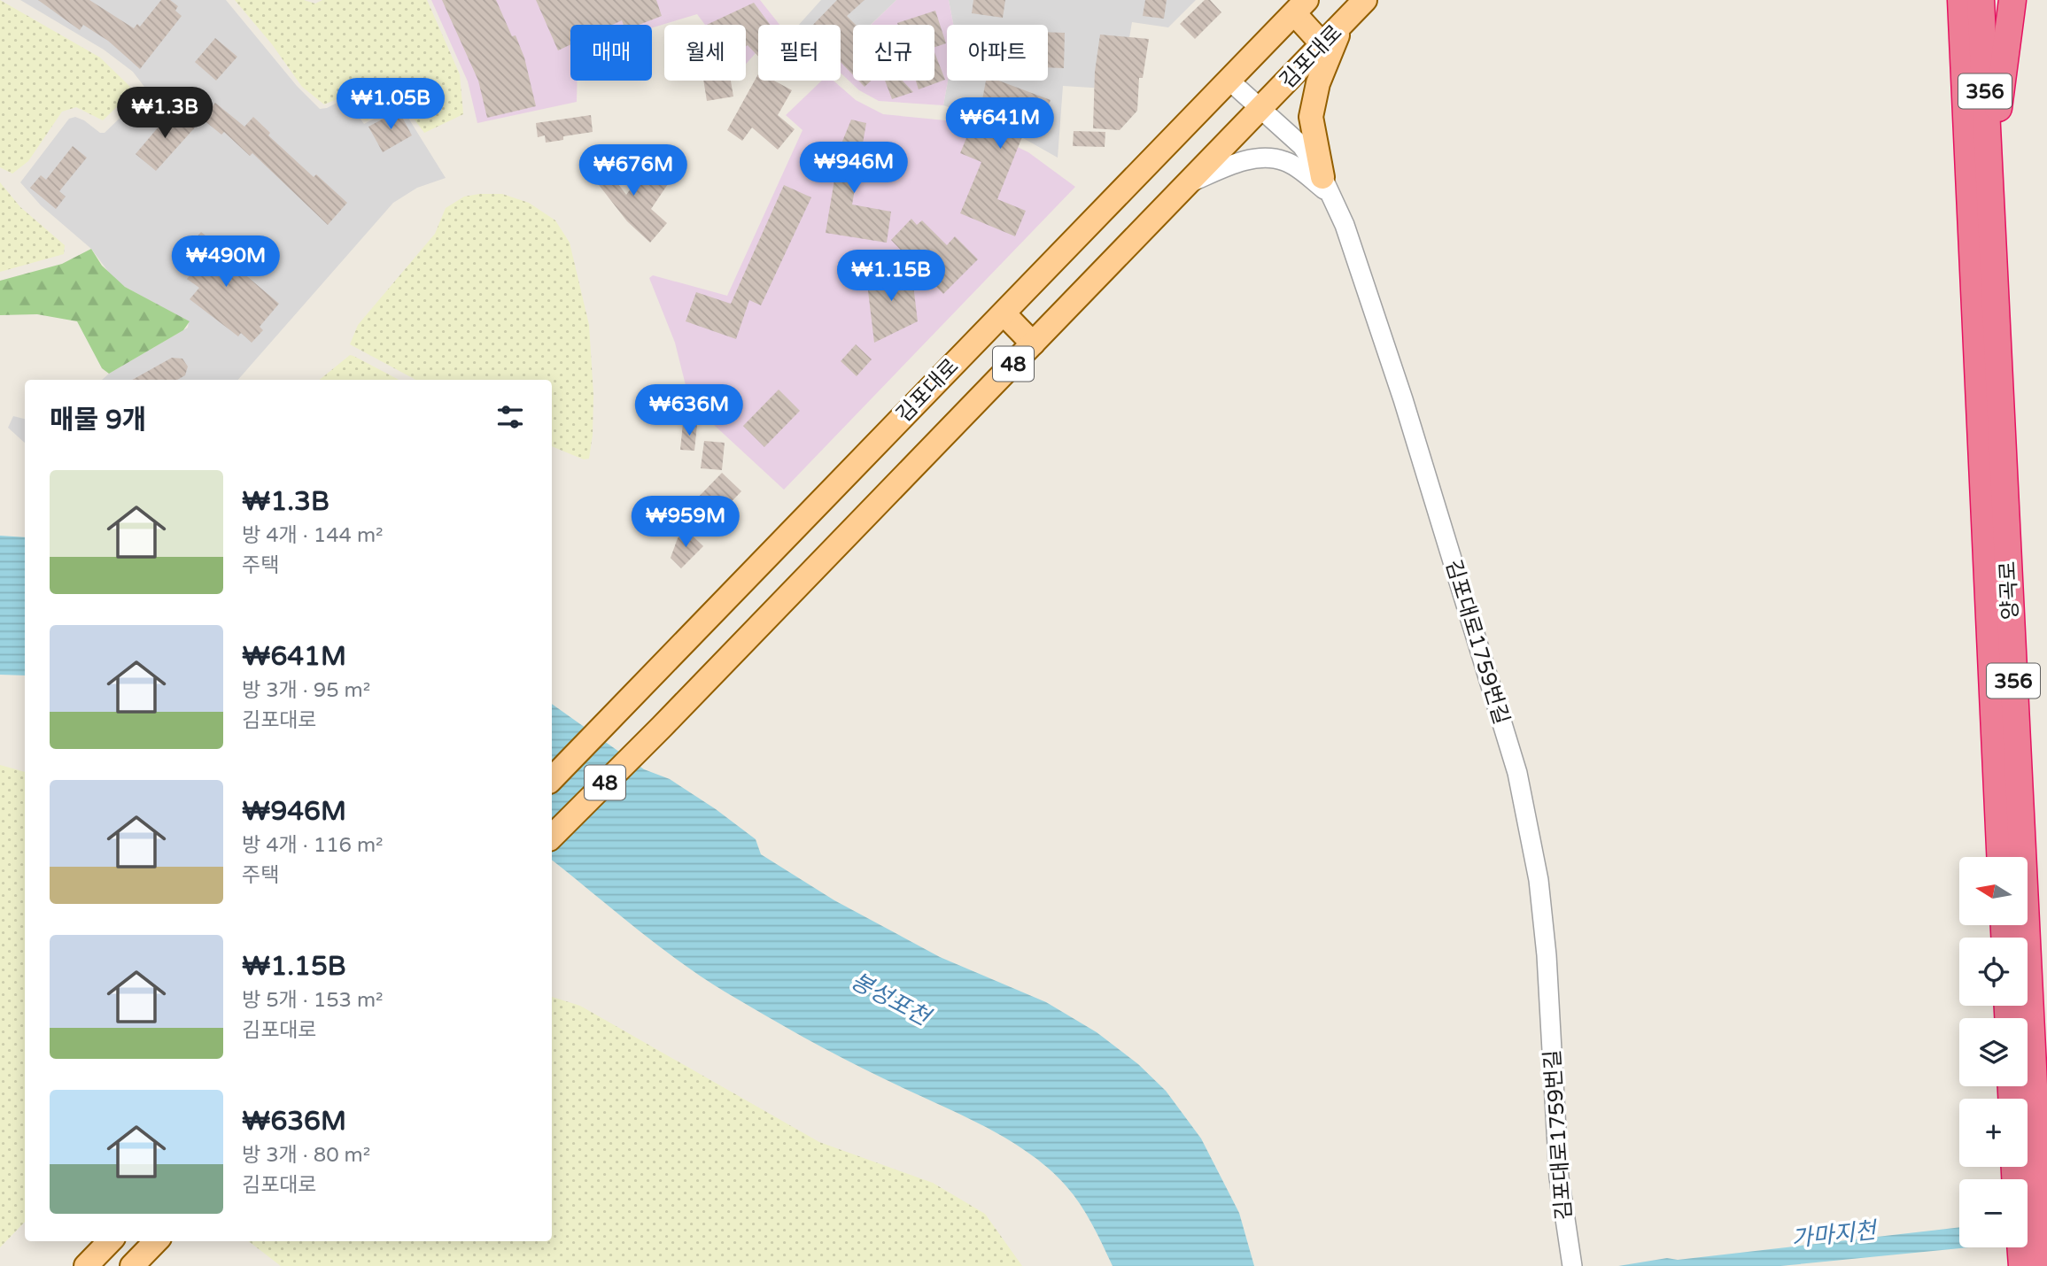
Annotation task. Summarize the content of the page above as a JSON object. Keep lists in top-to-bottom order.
{
  "streets": {
    "highway": ["356", "양곡로"],
    "main road": ["김포대로", "48"],
    "street": ["김포대로1759번길"]
  },
  "crossings": [
    ["김포대로", "김포대로1759번길"]
  ],
  "water": ["봉성포천", "가마지천"],
  "north": "left",
  "page": {
    "chip": [
      "매매",
      "월세",
      "필터",
      "신규",
      "아파트"
    ],
    "price": [
      "₩1.05B",
      "₩1.3B",
      "₩641M",
      "₩946M",
      "₩676M",
      "₩490M",
      "₩1.15B",
      "₩636M",
      "₩959M"
    ],
    "heading": "매물 9개",
    "list": [
      {
        "name": "₩1.3B",
        "note": "방 4개 · 144 m² · 주택"
      },
      {
        "name": "₩641M",
        "note": "방 3개 · 95 m² · 김포대로"
      },
      {
        "name": "₩946M",
        "note": "방 4개 · 116 m² · 주택"
      },
      {
        "name": "₩1.15B",
        "note": "방 5개 · 153 m² · 김포대로"
      },
      {
        "name": "₩636M",
        "note": "방 3개 · 80 m² · 김포대로"
      }
    ],
    "map_buttons": ["+", "−"]
  }
}
